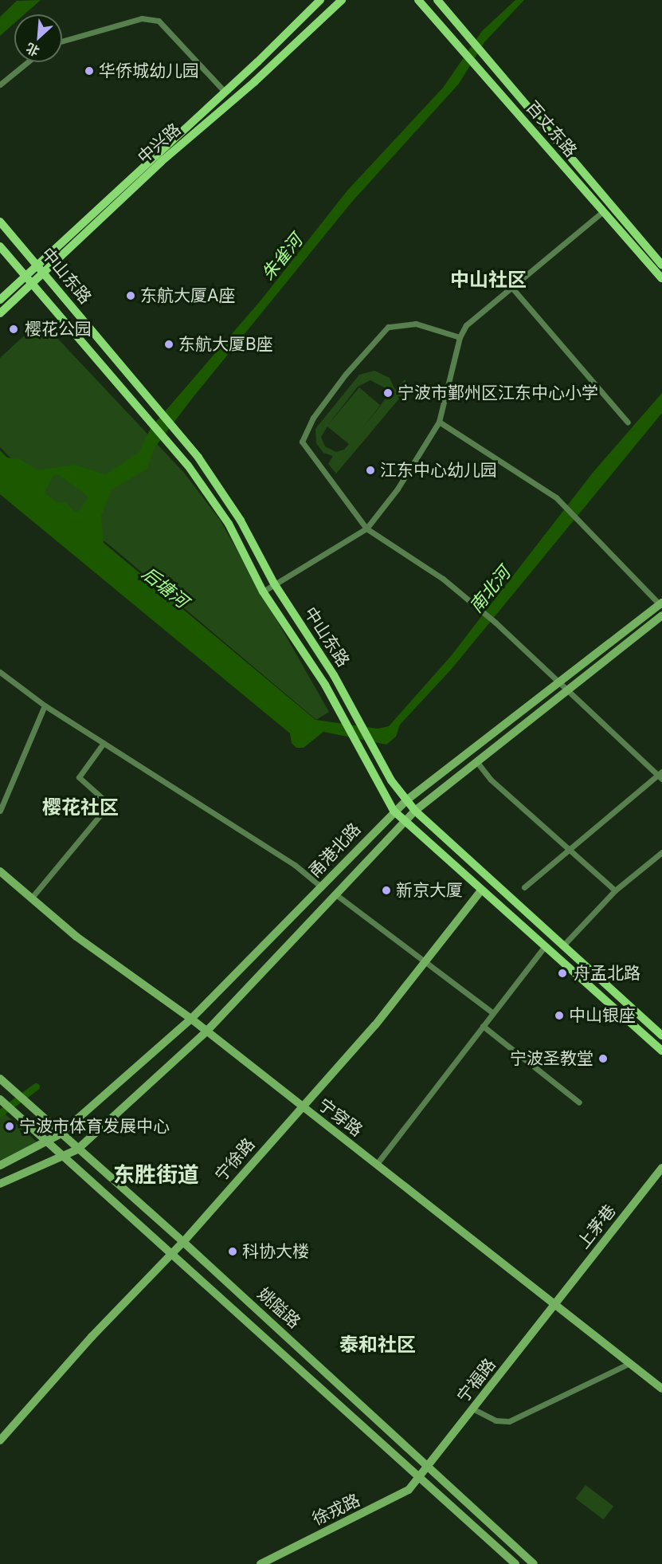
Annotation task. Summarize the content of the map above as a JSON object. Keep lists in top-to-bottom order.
{
  "streets": {
    "main road": [
      "百丈东路",
      "中兴路",
      "中山东路",
      "甬港北路",
      "宁穿路",
      "宁徐路",
      "上茅巷",
      "姚隘路",
      "宁福路",
      "徐戎路"
    ]
  },
  "crossings": [
    ["中兴路", "中山东路"],
    ["中山东路", "甬港北路"],
    ["中山东路", "宁徐路"],
    ["甬港北路", "宁穿路"],
    ["甬港北路", "姚隘路"],
    ["宁穿路", "宁徐路"],
    ["宁穿路", "上茅巷"],
    ["宁穿路", "宁福路"],
    ["宁徐路", "姚隘路"],
    ["上茅巷", "宁福路"],
    ["姚隘路", "宁福路"],
    ["姚隘路", "徐戎路"],
    ["宁福路", "徐戎路"]
  ],
  "districts": [
    "中山社区",
    "樱花社区",
    "东胜街道",
    "泰和社区"
  ],
  "water": ["朱雀河", "后塘河", "南北河"],
  "places": [
    "华侨城幼儿园",
    "东航大厦A座",
    "樱花公园",
    "东航大厦B座",
    "宁波市鄞州区江东中心小学",
    "江东中心幼儿园",
    "新京大厦",
    "舟孟北路",
    "中山银座",
    "宁波圣教堂",
    "宁波市体育发展中心",
    "科协大楼"
  ],
  "north": "bottom left"
}
